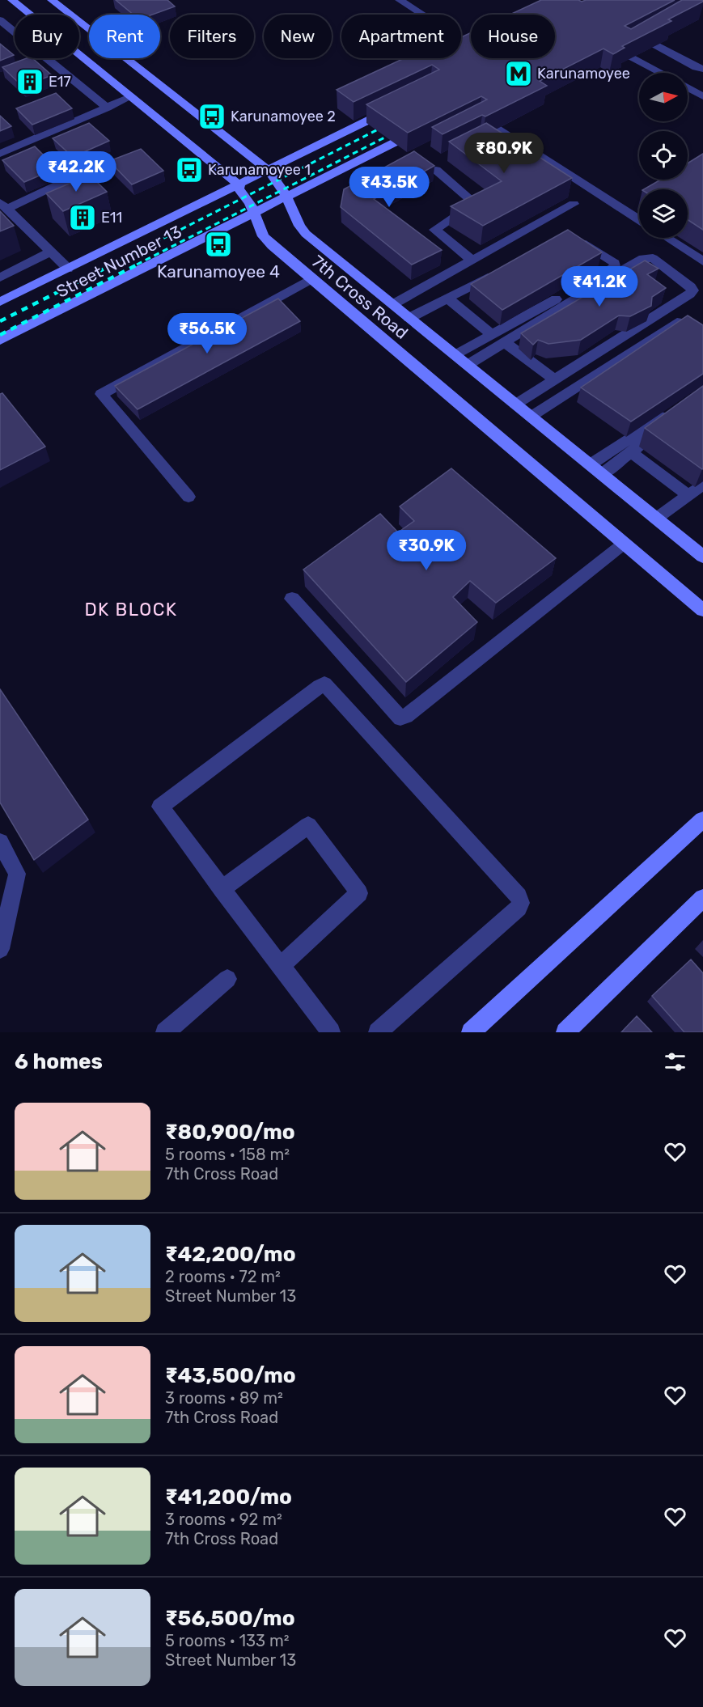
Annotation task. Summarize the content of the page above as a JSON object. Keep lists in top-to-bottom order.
{
  "streets": {
    "street": ["Street Number 13", "7th Cross Road"]
  },
  "crossings": [
    ["Street Number 13", "7th Cross Road"]
  ],
  "districts": ["DK BLOCK"],
  "places": {
    "metro station": ["Karunamoyee"],
    "building": ["E17", "E11"],
    "bus stop": ["Karunamoyee 2", "Karunamoyee 1", "Karunamoyee 4"]
  },
  "north": "right",
  "page": {
    "chip": [
      "Buy",
      "Rent",
      "Filters",
      "New",
      "Apartment",
      "House"
    ],
    "price": [
      "₹80.9K",
      "₹42.2K",
      "₹43.5K",
      "₹41.2K",
      "₹56.5K",
      "₹30.9K"
    ],
    "heading": "6 homes",
    "list": [
      {
        "name": "₹80,900/mo",
        "note": "5 rooms · 158 m² · 7th Cross Road"
      },
      {
        "name": "₹42,200/mo",
        "note": "2 rooms · 72 m² · Street Number 13"
      },
      {
        "name": "₹43,500/mo",
        "note": "3 rooms · 89 m² · 7th Cross Road"
      },
      {
        "name": "₹41,200/mo",
        "note": "3 rooms · 92 m² · 7th Cross Road"
      },
      {
        "name": "₹56,500/mo",
        "note": "5 rooms · 133 m² · Street Number 13"
      }
    ]
  }
}
